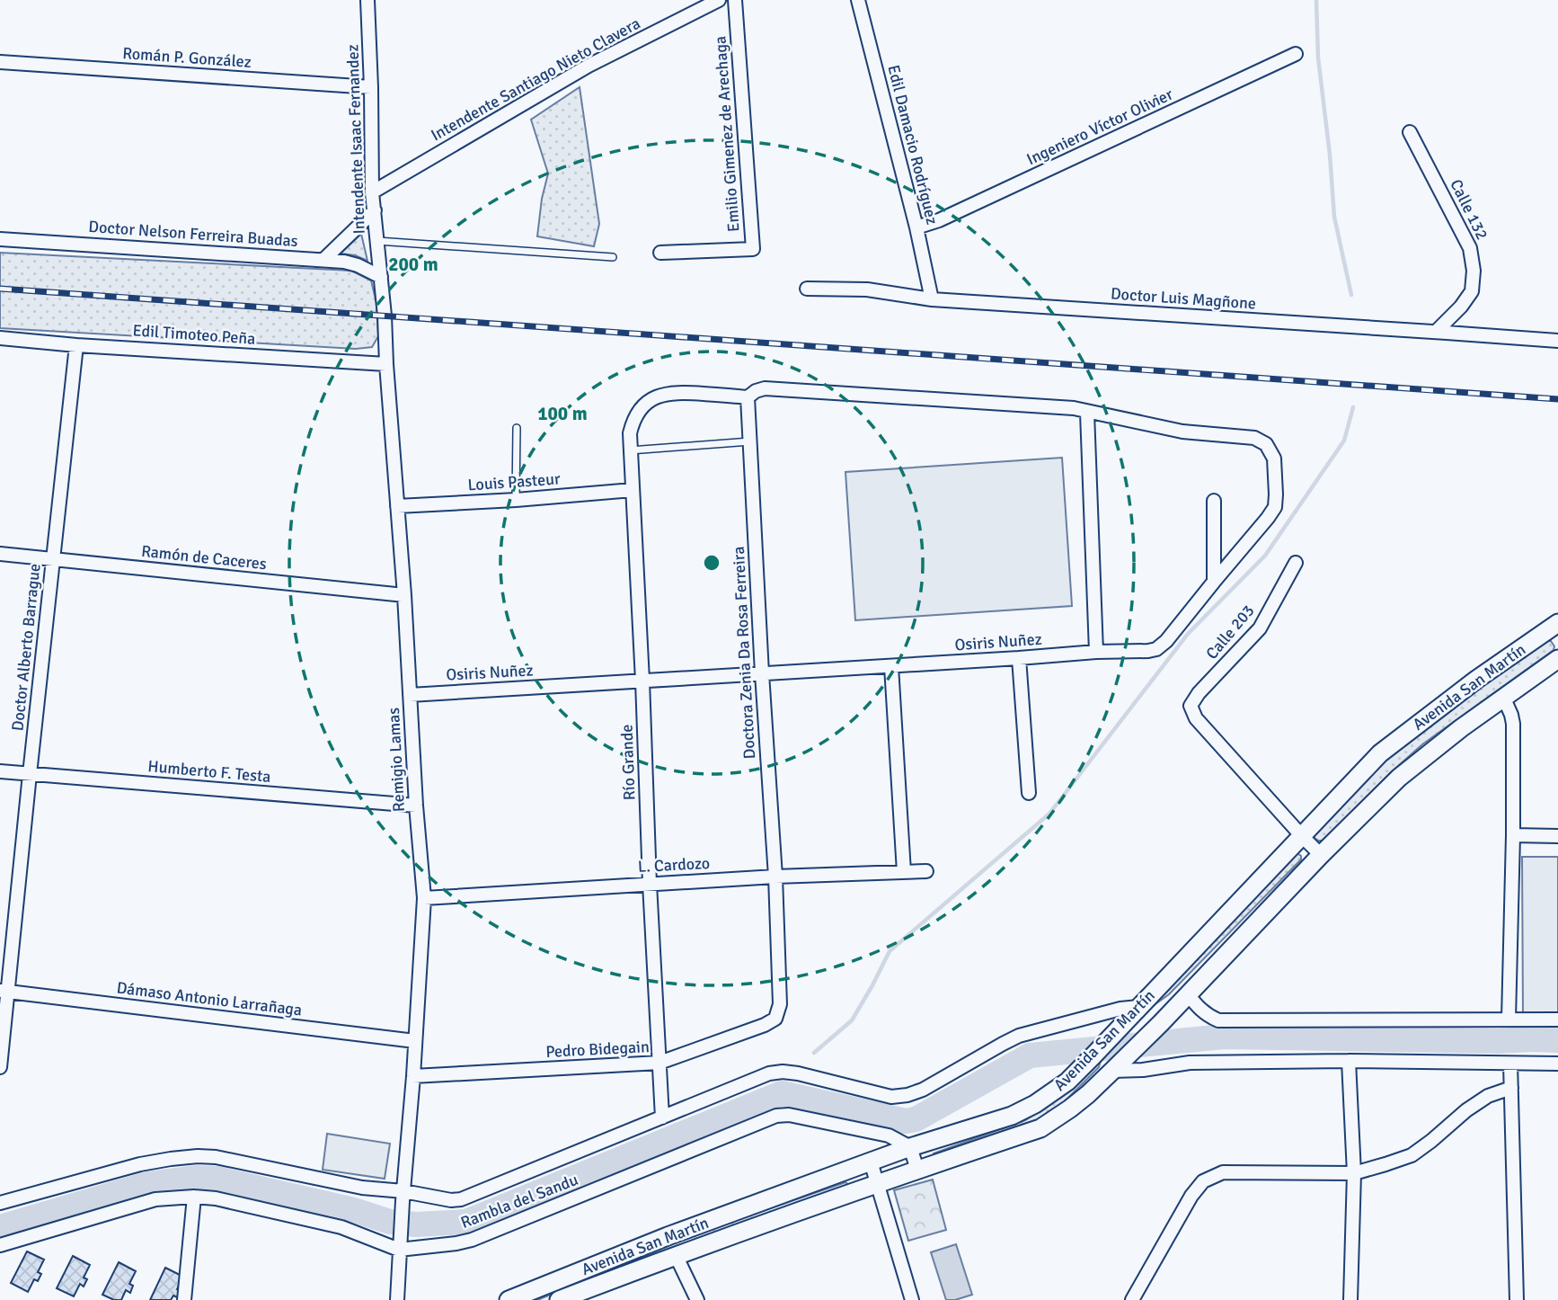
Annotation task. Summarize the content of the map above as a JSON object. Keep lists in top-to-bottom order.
{
  "streets": {
    "street": [
      "Román P. González",
      "Intendente Santiago Nieto Clavera",
      "Ingeniero Víctor Olivier",
      "Emilio Gimenez de Arechaga",
      "Intendente Isaac Fernandez",
      "Edil Damacio Rodríguez",
      "Calle 132",
      "Doctor Nelson Ferreira Buadas",
      "Doctor Luis Magñone",
      "Edil Timoteo Peña",
      "Louis Pasteur",
      "Ramón de Caceres",
      "Calle 203",
      "Osiris Nuñez",
      "Doctor Alberto Barrague",
      "Doctora Zenia Da Rosa Ferreira",
      "Avenida San Martín",
      "Remigio Lamas",
      "Río Grande",
      "Humberto F. Testa",
      "L. Cardozo",
      "Dámaso Antonio Larrañaga",
      "Pedro Bidegain",
      "Rambla del Sandu"
    ]
  },
  "crossings": [
    ["Román P. González", "Intendente Isaac Fernandez"],
    ["Intendente Santiago Nieto Clavera", "Intendente Isaac Fernandez"],
    ["Ingeniero Víctor Olivier", "Edil Damacio Rodríguez"],
    ["Intendente Isaac Fernandez", "Doctor Nelson Ferreira Buadas"],
    ["Intendente Isaac Fernandez", "Remigio Lamas"],
    ["Edil Damacio Rodríguez", "Doctor Luis Magñone"],
    ["Calle 132", "Doctor Luis Magñone"],
    ["Edil Timoteo Peña", "Doctor Alberto Barrague"],
    ["Edil Timoteo Peña", "Remigio Lamas"],
    ["Louis Pasteur", "Remigio Lamas"],
    ["Louis Pasteur", "Río Grande"],
    ["Ramón de Caceres", "Doctor Alberto Barrague"],
    ["Ramón de Caceres", "Remigio Lamas"],
    ["Calle 203", "Avenida San Martín"],
    ["Osiris Nuñez", "Doctora Zenia Da Rosa Ferreira"],
    ["Osiris Nuñez", "Remigio Lamas"],
    ["Osiris Nuñez", "Río Grande"],
    ["Doctor Alberto Barrague", "Humberto F. Testa"],
    ["Doctor Alberto Barrague", "Dámaso Antonio Larrañaga"],
    ["Doctora Zenia Da Rosa Ferreira", "Río Grande"],
    ["Doctora Zenia Da Rosa Ferreira", "L. Cardozo"],
    ["Doctora Zenia Da Rosa Ferreira", "Pedro Bidegain"],
    ["Avenida San Martín", "Rambla del Sandu"],
    ["Remigio Lamas", "Humberto F. Testa"],
    ["Remigio Lamas", "L. Cardozo"],
    ["Remigio Lamas", "Dámaso Antonio Larrañaga"],
    ["Remigio Lamas", "Pedro Bidegain"],
    ["Remigio Lamas", "Rambla del Sandu"],
    ["Río Grande", "L. Cardozo"],
    ["Río Grande", "Pedro Bidegain"]
  ],
  "rings": ["200 m", "100 m"]
}
